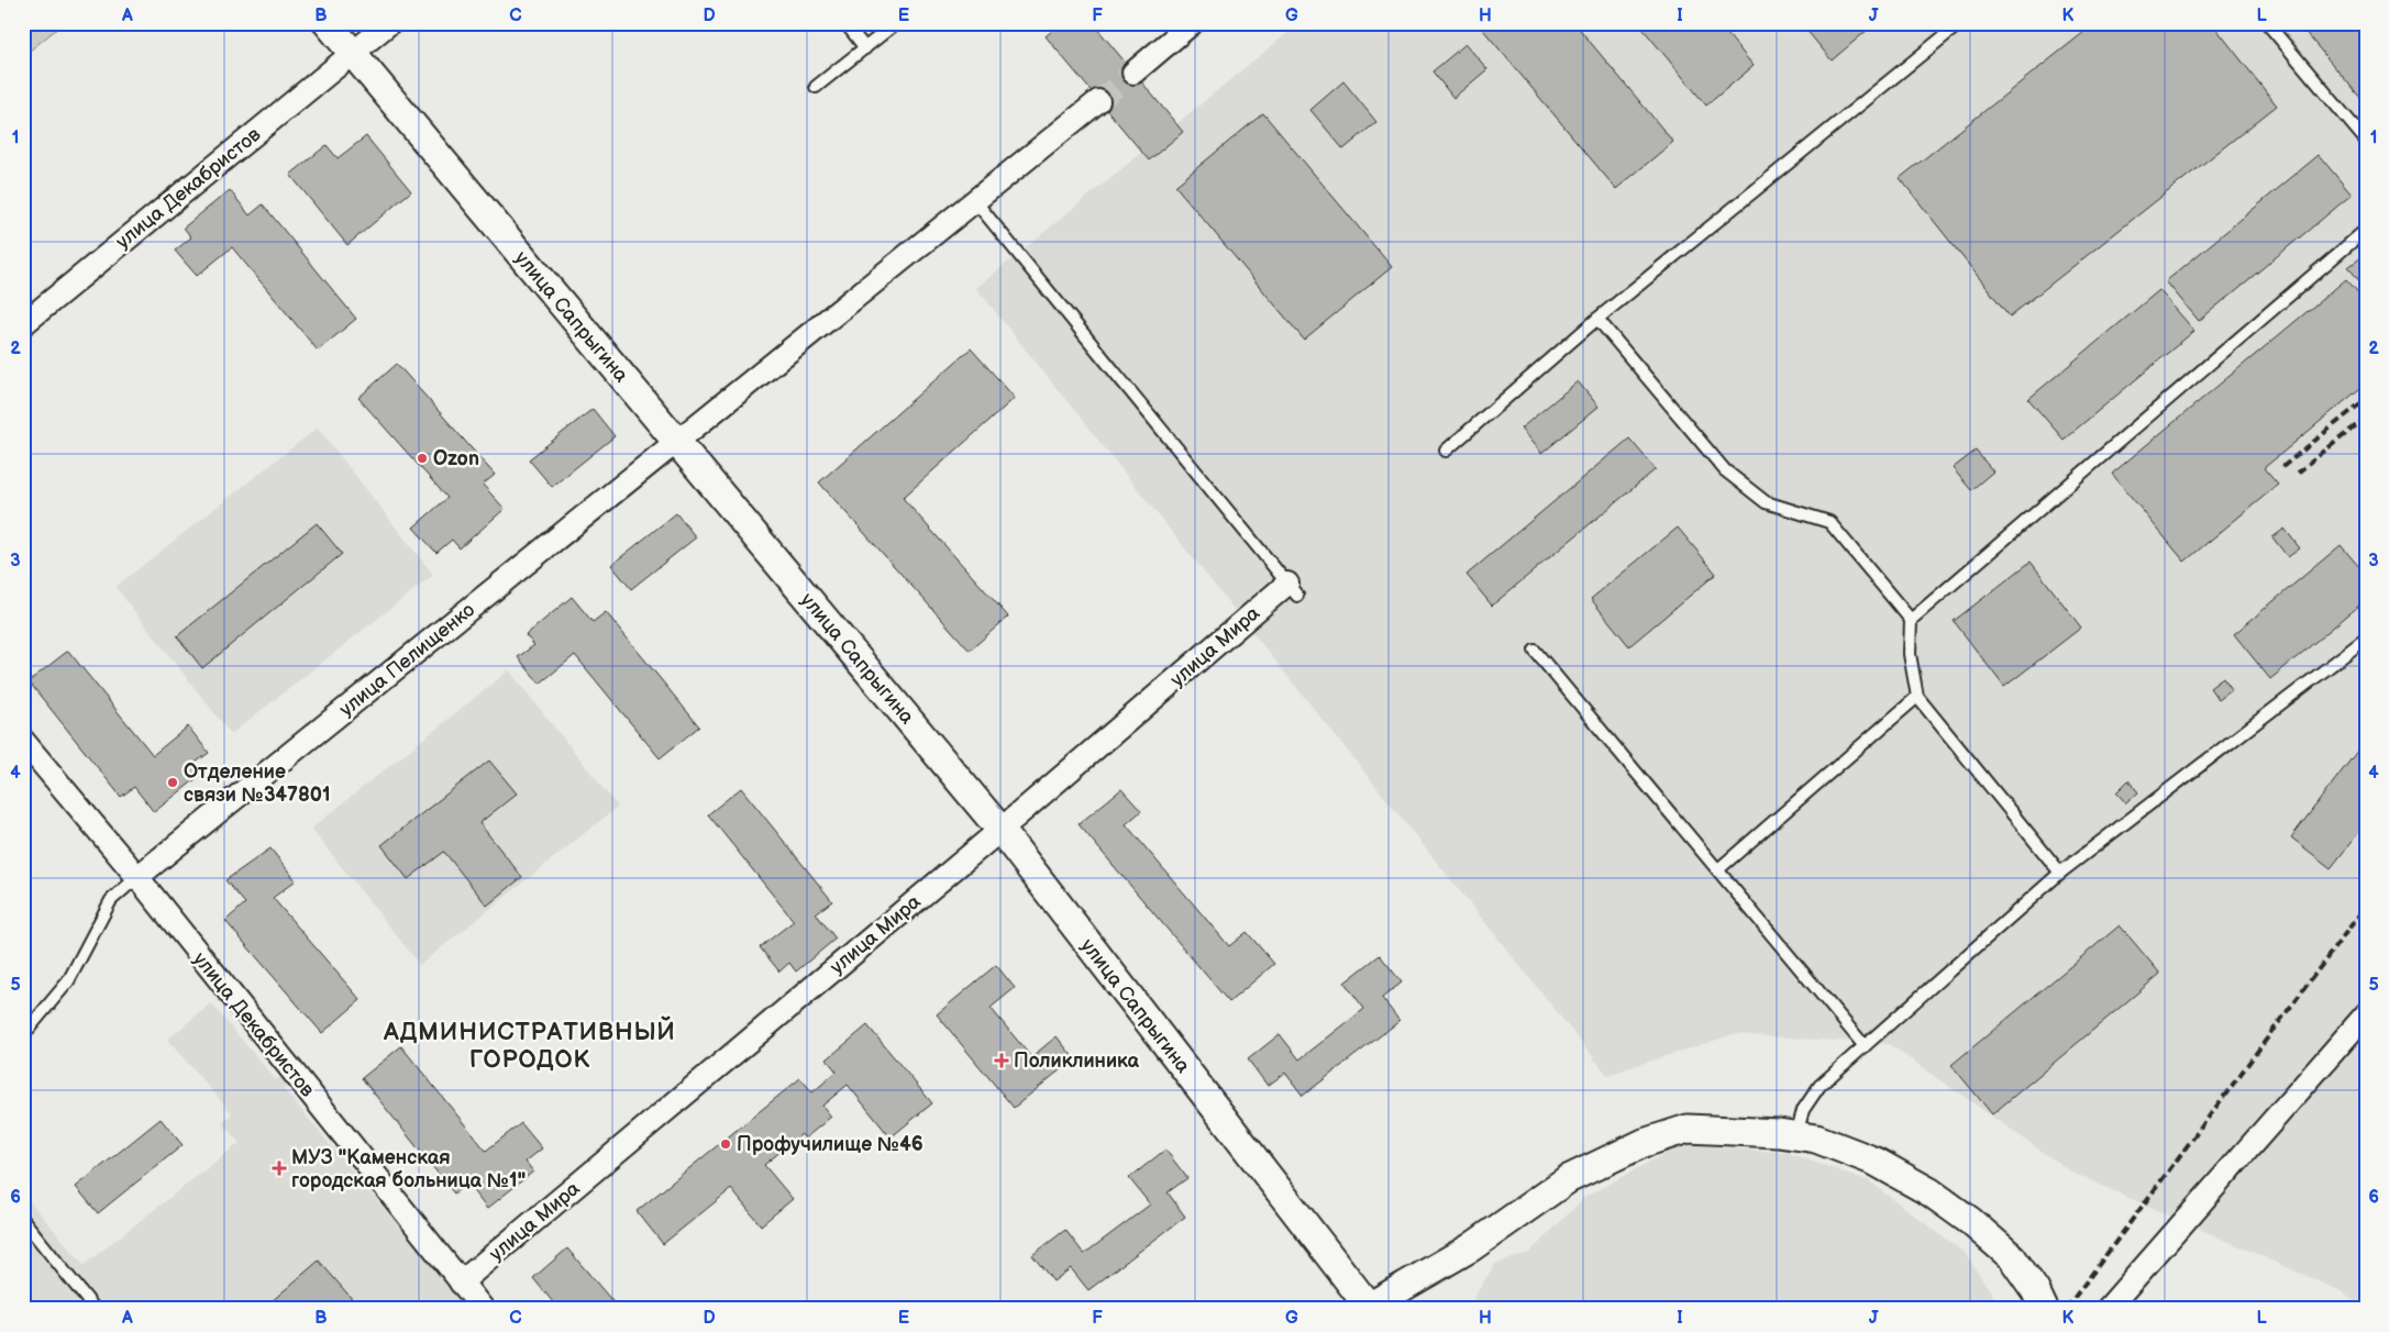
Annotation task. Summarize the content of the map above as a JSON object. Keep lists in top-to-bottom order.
{
  "streets": {
    "street": [
      "улица Декабристов",
      "улица Сапрыгина",
      "улица Мира",
      "улица Пелищенко"
    ]
  },
  "crossings": [
    ["улица Декабристов", "улица Сапрыгина"],
    ["улица Декабристов", "улица Мира"],
    ["улица Декабристов", "улица Пелищенко"],
    ["улица Сапрыгина", "улица Мира"],
    ["улица Сапрыгина", "улица Пелищенко"]
  ],
  "districts": ["АДМИНИСТРАТИВНЫЙ ГОРОДОК"],
  "places": {
    "other": ["Ozon", "Отделение связи №347801", "Профучилище №46"],
    "health": ["Поликлиника", "МУЗ \"Каменская городская больница №1\""]
  },
  "grid": {
    "columns": [
      "A",
      "B",
      "C",
      "D",
      "E",
      "F",
      "G",
      "H",
      "I",
      "J",
      "K",
      "L"
    ],
    "rows": [
      "1",
      "2",
      "3",
      "4",
      "5",
      "6"
    ]
  }
}
